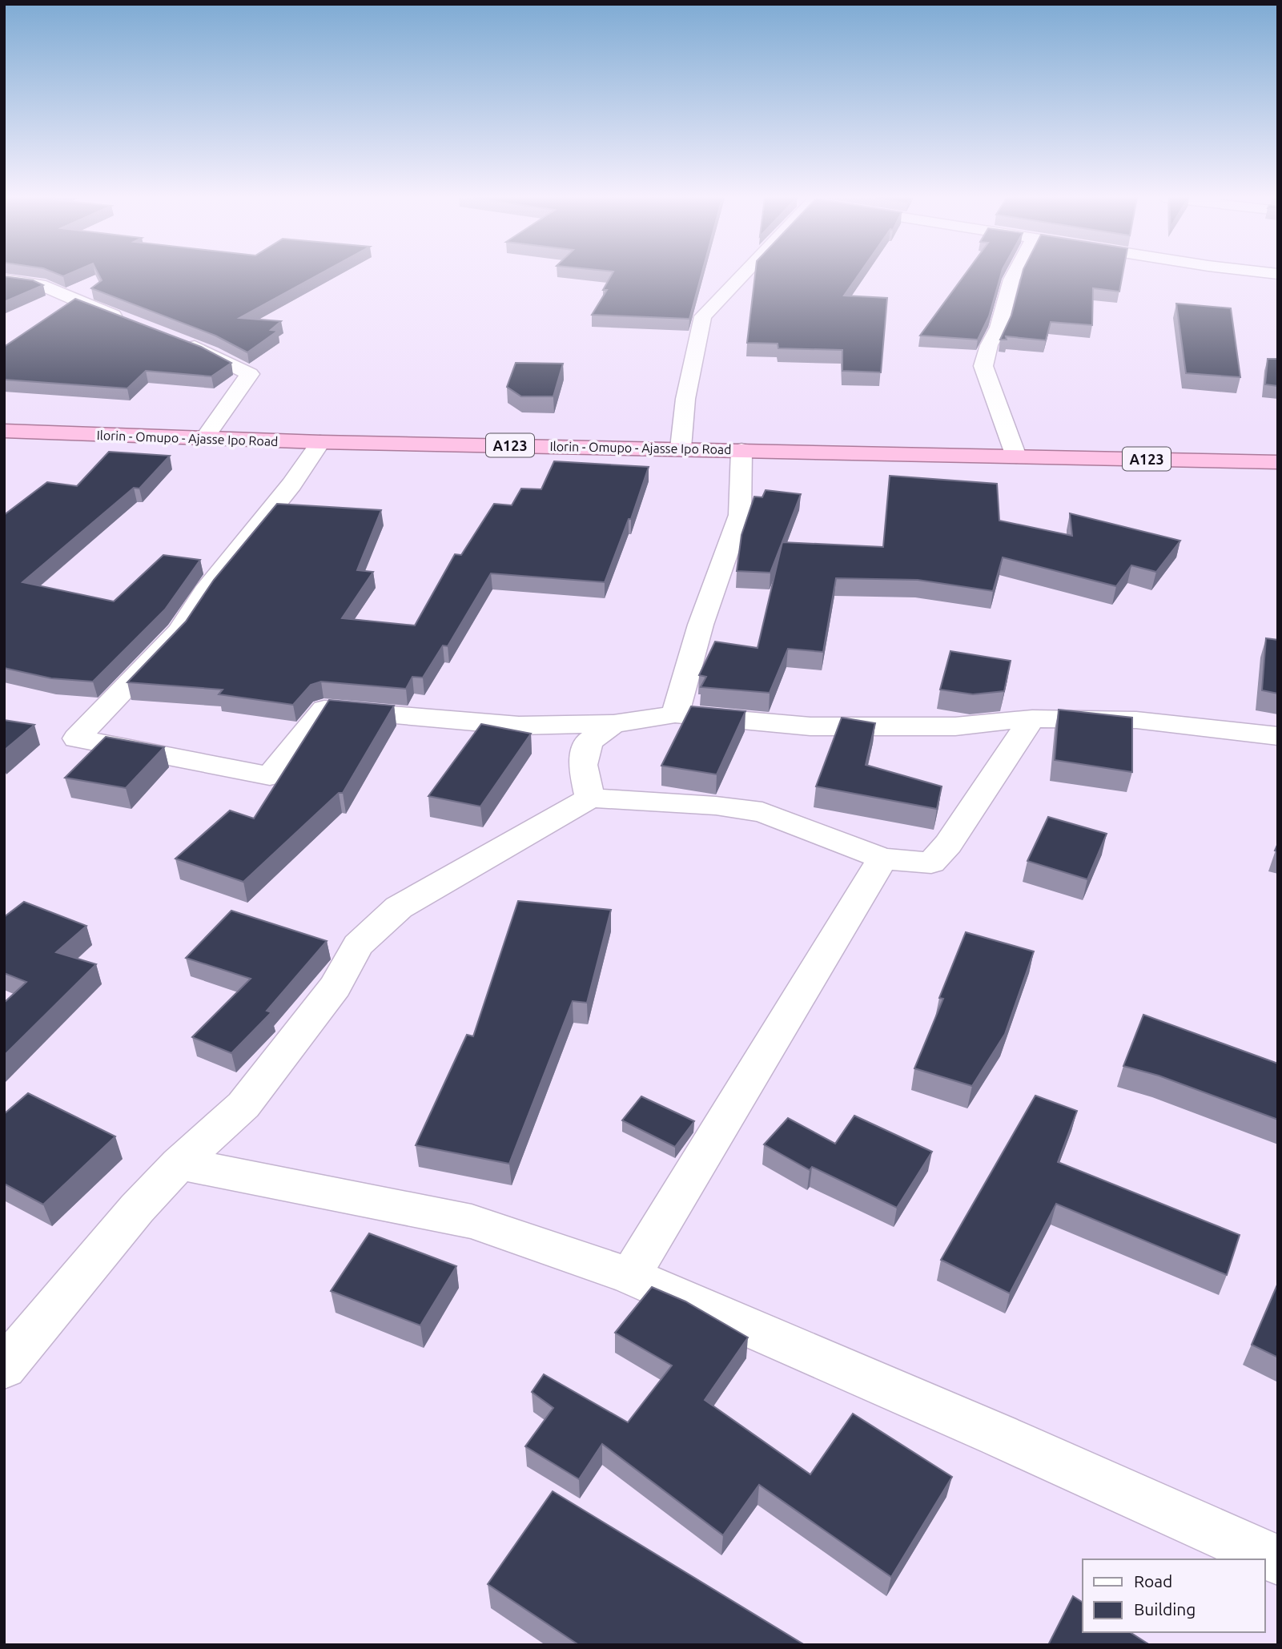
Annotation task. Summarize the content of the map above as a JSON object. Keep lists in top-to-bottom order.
{
  "streets": {
    "highway": ["Ilorin - Omupo - Ajasse Ipo Road", "A123"]
  },
  "legend": ["Road", "Building"]
}
